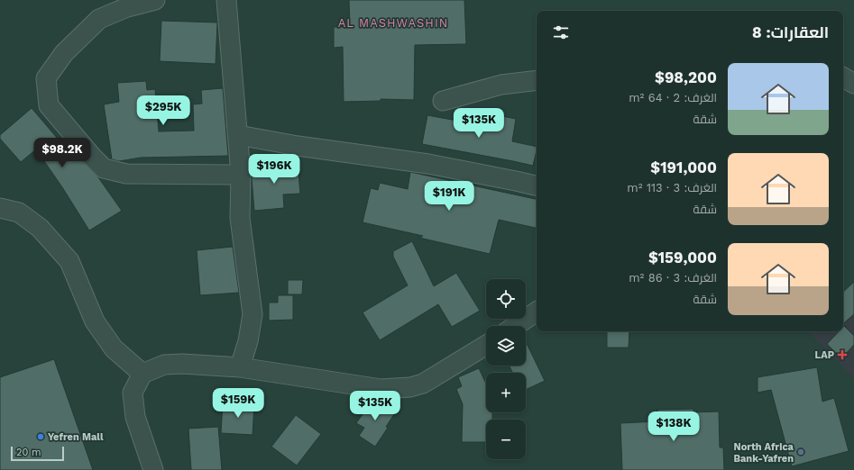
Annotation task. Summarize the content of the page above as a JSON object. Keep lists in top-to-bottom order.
{
  "districts": ["AL MASHWASHIN"],
  "places": {
    "health": ["LAP"],
    "other": ["Yefren Mall", "North Africa Bank-Yafren"]
  },
  "scale_bar": "20 m",
  "page": {
    "heading": "العقارات: 8",
    "list": [
      {
        "name": "$98,200",
        "note": "الغرف: 2 · 64 m² · شقة"
      },
      {
        "name": "$191,000",
        "note": "الغرف: 3 · 113 m² · شقة"
      },
      {
        "name": "$159,000",
        "note": "الغرف: 3 · 86 m² · شقة"
      }
    ],
    "price": [
      "$295K",
      "$135K",
      "$98.2K",
      "$196K",
      "$191K",
      "$159K",
      "$135K",
      "$138K"
    ],
    "map_buttons": ["+", "−"],
    "scale": "20 m"
  }
}
